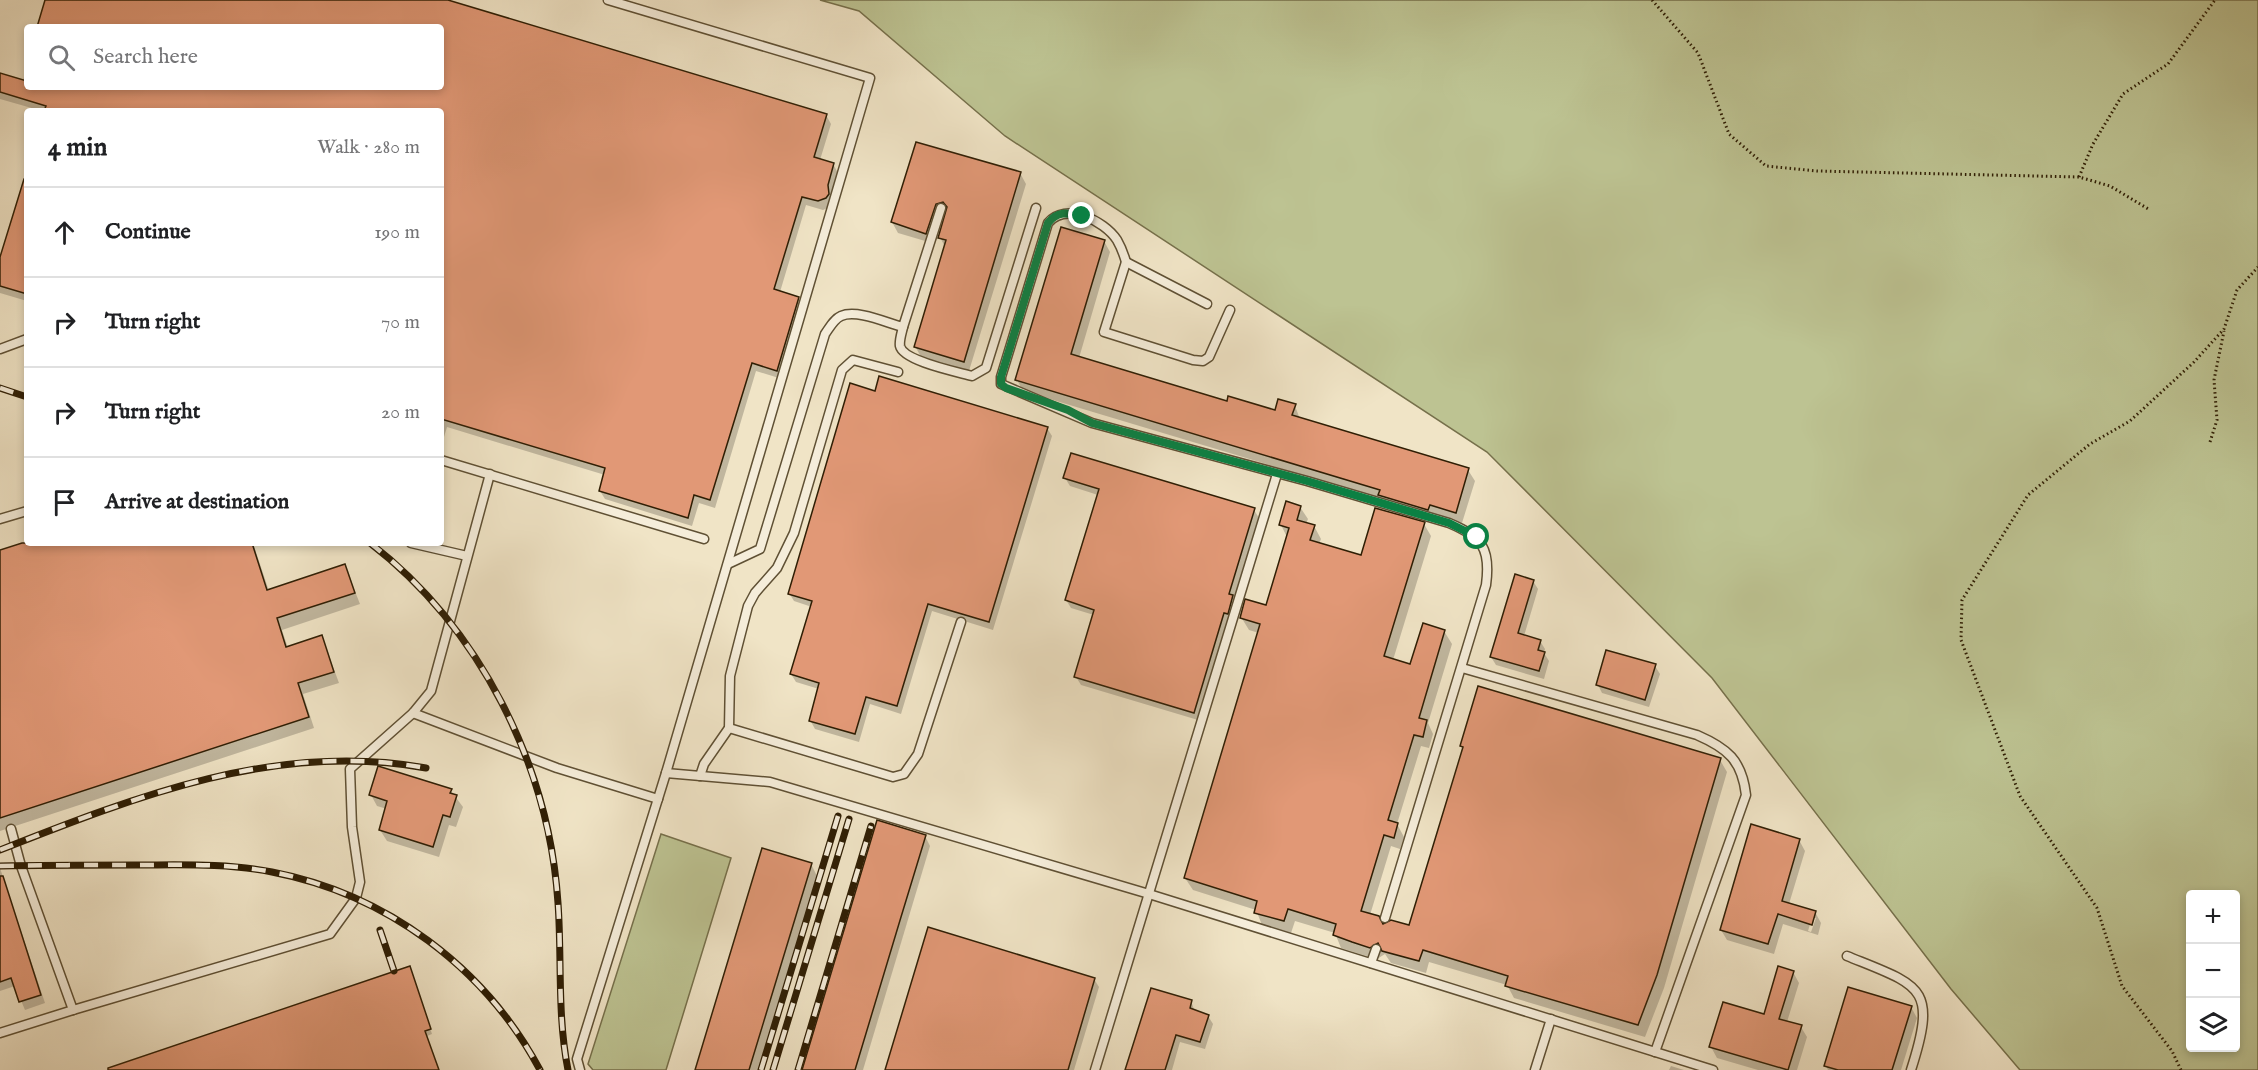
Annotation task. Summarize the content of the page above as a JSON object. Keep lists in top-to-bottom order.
{
  "page": {
    "search": "Search here",
    "heading": ["4 min", "Walk · 280 m"],
    "list": [
      ["Continue", "190 m"],
      ["Turn right", "70 m"],
      ["Turn right", "20 m"],
      "Arrive at destination"
    ],
    "map_buttons": ["+", "−"]
  }
}
